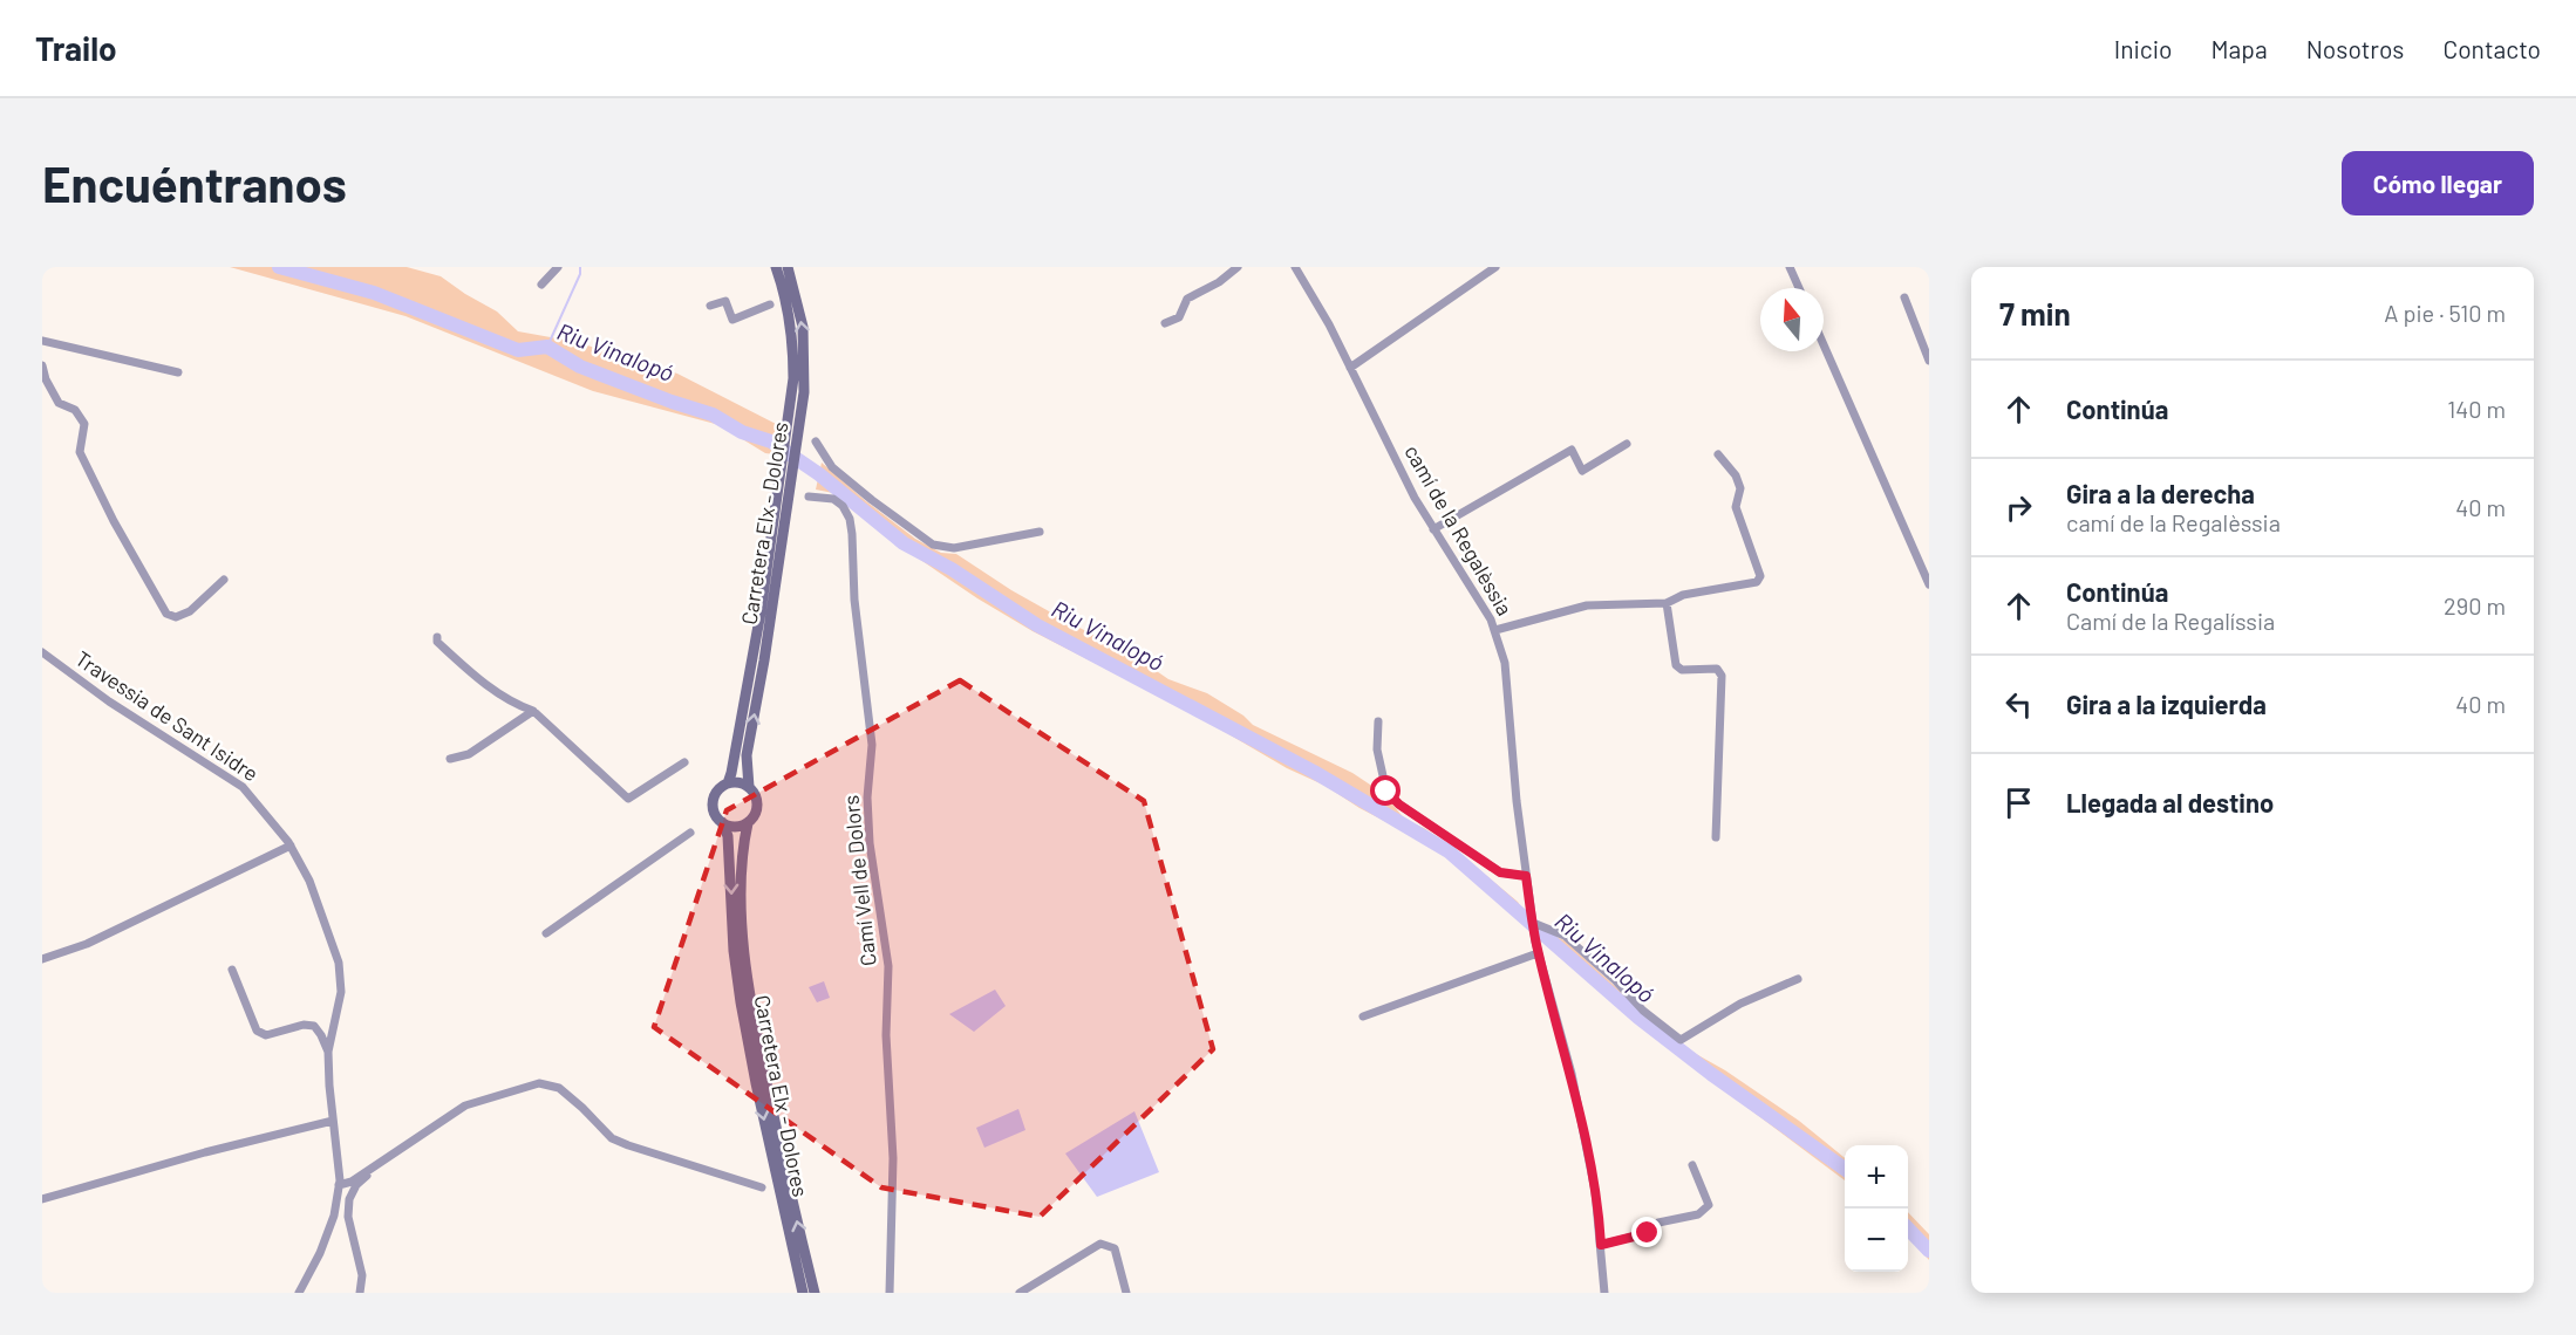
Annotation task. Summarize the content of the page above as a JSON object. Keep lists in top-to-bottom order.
{
  "streets": {
    "main road": ["Carretera Elx - Dolores"],
    "street": ["camí de la Regalèssia", "Travessia de Sant Isidre", "Camí Vell de Dolors"]
  },
  "water": ["Riu Vinalopó"],
  "north": "top",
  "page": {
    "header": "Trailo",
    "nav": [
      "Inicio",
      "Mapa",
      "Nosotros",
      "Contacto"
    ],
    "buttons": "Cómo llegar",
    "title": "Encuéntranos",
    "heading": ["7 min", "A pie · 510 m"],
    "list": [
      ["Continúa", "140 m"],
      ["Gira a la derecha", "camí de la Regalèssia", "40 m"],
      ["Continúa", "Camí de la Regalíssia", "290 m"],
      ["Gira a la izquierda", "40 m"],
      "Llegada al destino"
    ],
    "map_buttons": ["+", "−"]
  }
}
